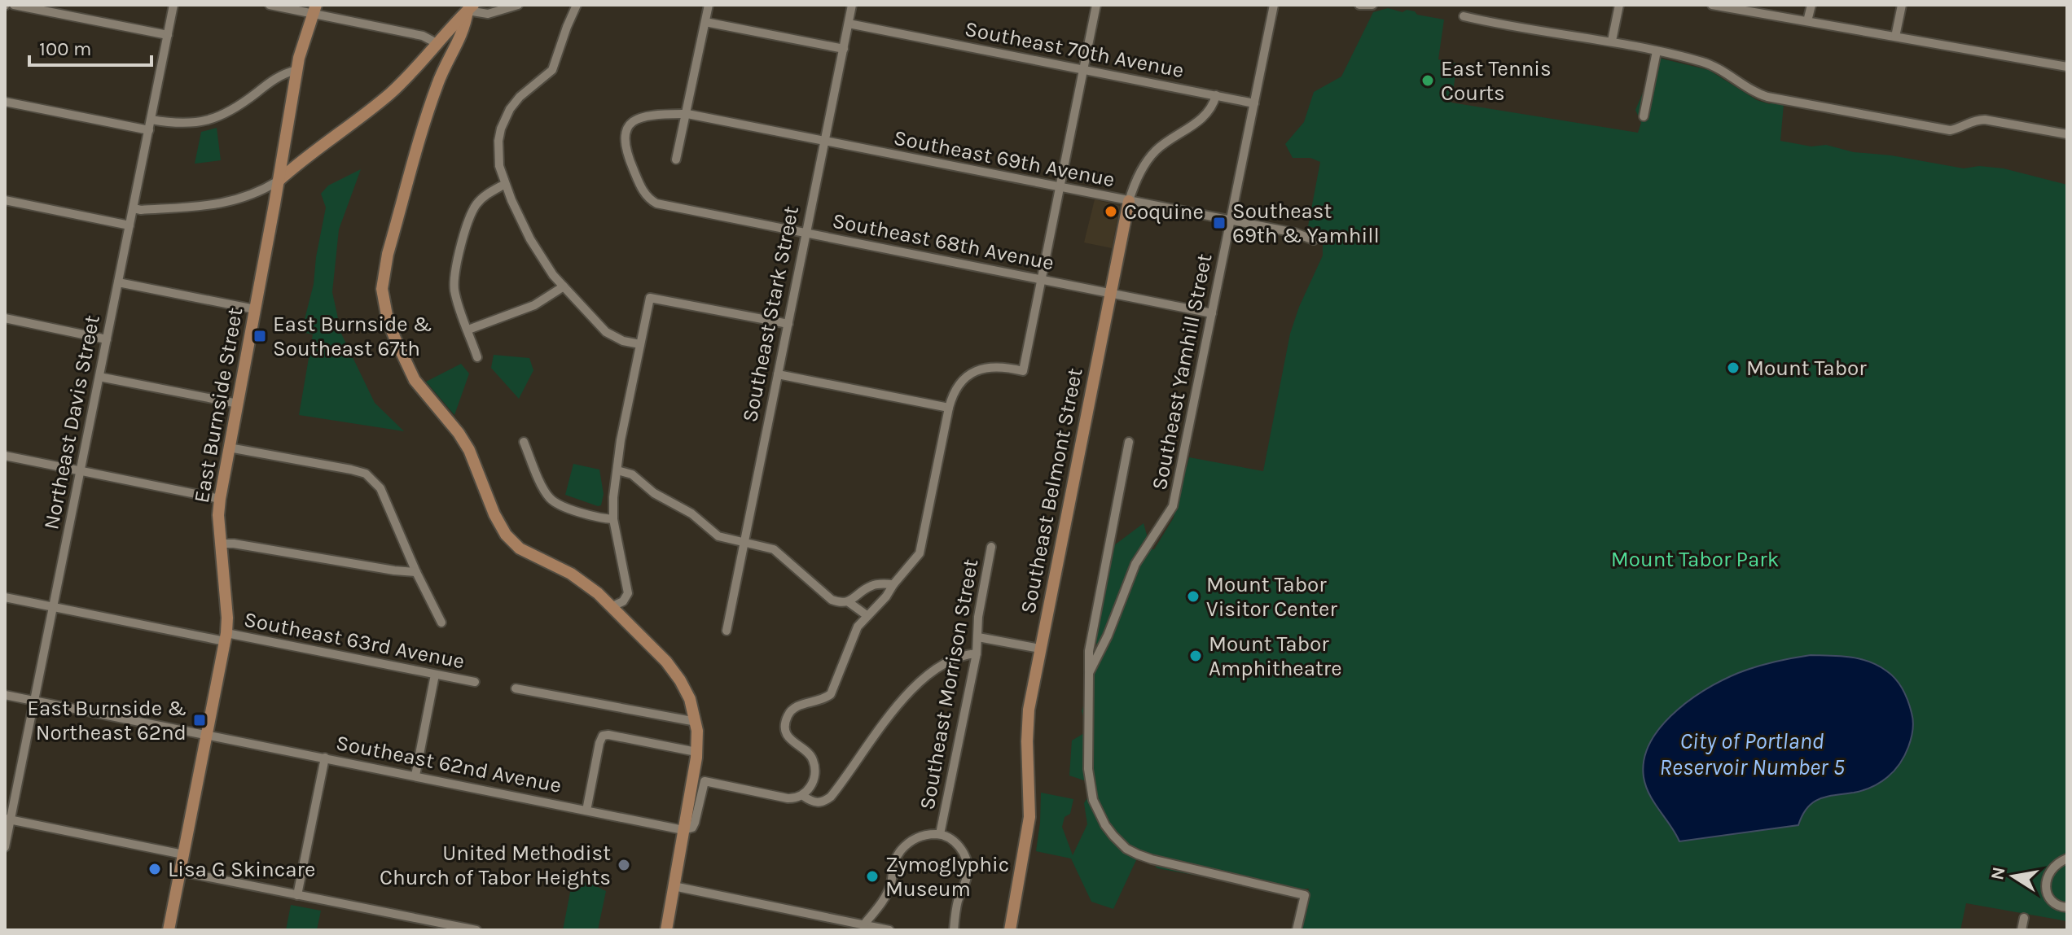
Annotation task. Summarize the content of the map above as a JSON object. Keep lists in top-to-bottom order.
{
  "streets": {
    "street": [
      "Southeast 70th Avenue",
      "Southeast 69th Avenue",
      "Southeast 68th Avenue",
      "Southeast Stark Street",
      "Southeast Yamhill Street",
      "East Burnside Street",
      "Northeast Davis Street",
      "Southeast Belmont Street",
      "Southeast 63rd Avenue",
      "Southeast Morrison Street",
      "Southeast 62nd Avenue"
    ]
  },
  "crossings": [
    ["Southeast 70th Avenue", "Southeast Stark Street"],
    ["Southeast 70th Avenue", "Southeast Yamhill Street"],
    ["Southeast 70th Avenue", "Southeast Belmont Street"],
    ["Southeast 69th Avenue", "Southeast 68th Avenue"],
    ["Southeast 69th Avenue", "Southeast Stark Street"],
    ["Southeast 69th Avenue", "Southeast Yamhill Street"],
    ["Southeast 69th Avenue", "Southeast Belmont Street"],
    ["Southeast 68th Avenue", "Southeast Stark Street"],
    ["Southeast 68th Avenue", "Southeast Yamhill Street"],
    ["Southeast 68th Avenue", "Southeast Belmont Street"],
    ["East Burnside Street", "Southeast 63rd Avenue"],
    ["East Burnside Street", "Southeast 62nd Avenue"],
    ["Northeast Davis Street", "Southeast 63rd Avenue"],
    ["Northeast Davis Street", "Southeast 62nd Avenue"]
  ],
  "water": ["City of Portland Reservoir Number 5"],
  "parks": ["Mount Tabor Park"],
  "places": {
    "other": [
      "East Tennis Courts",
      "Coquine",
      "Mount Tabor",
      "Mount Tabor Visitor Center",
      "Mount Tabor Amphitheatre",
      "United Methodist Church of Tabor Heights",
      "Lisa G Skincare",
      "Zymoglyphic Museum"
    ],
    "transit": ["Southeast 69th & Yamhill", "East Burnside & Southeast 67th", "East Burnside & Northeast 62nd"]
  },
  "scale_bar": "100 m",
  "north": "left"
}
